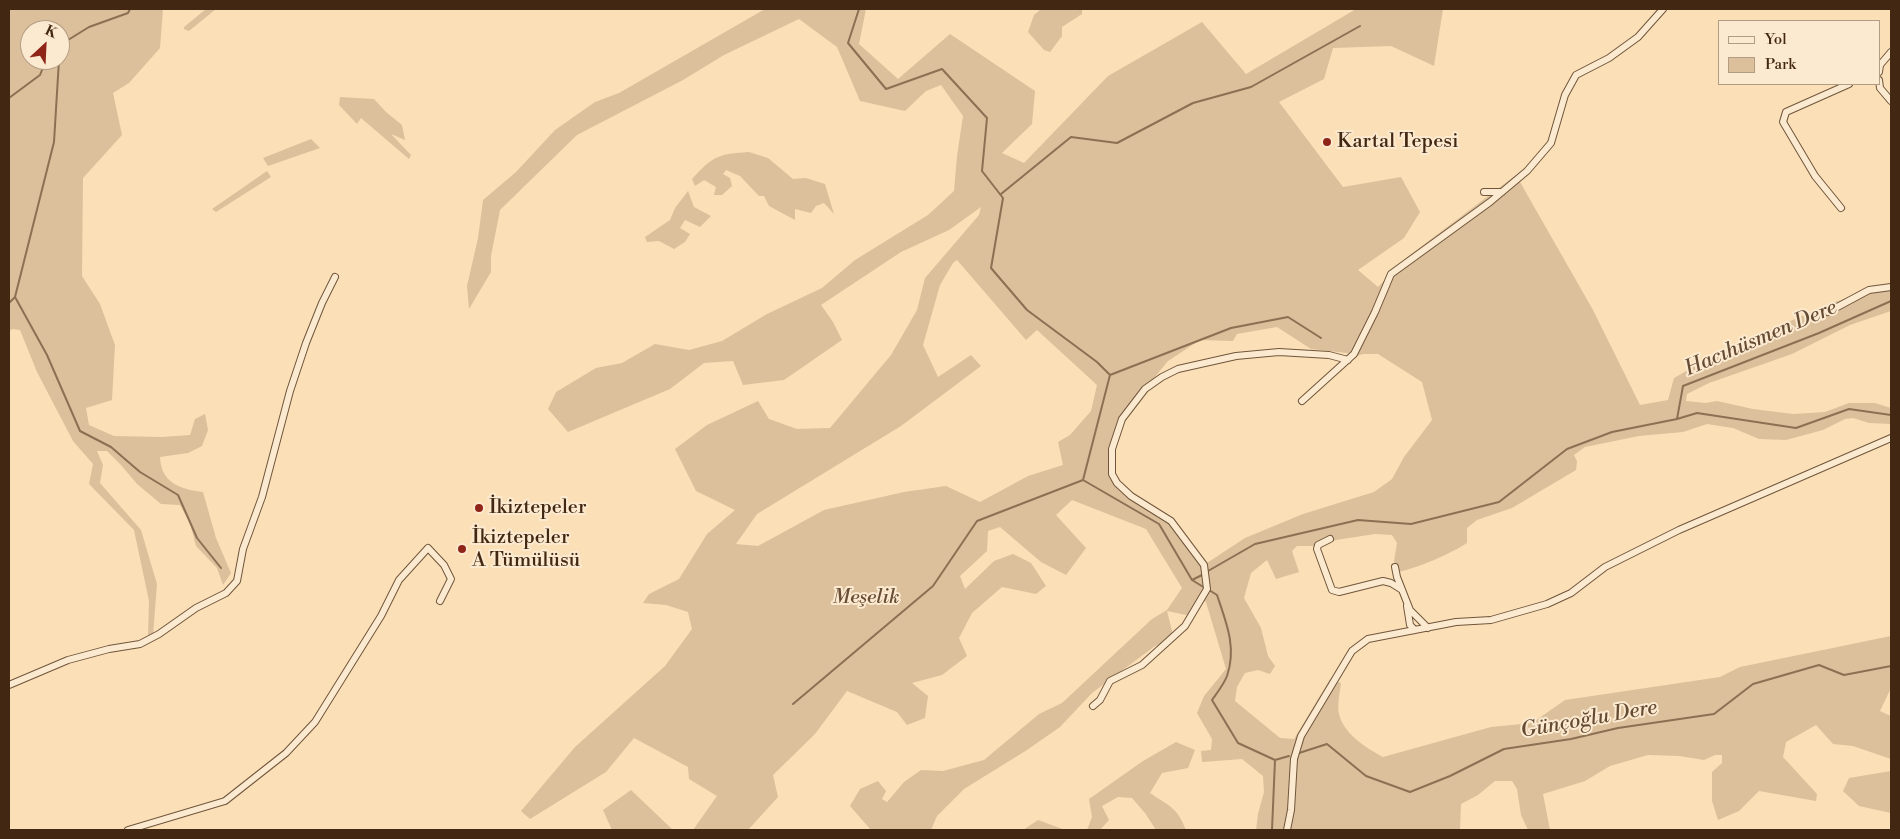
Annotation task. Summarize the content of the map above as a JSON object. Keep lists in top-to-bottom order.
{
  "water": ["Hacıhüsmen Dere", "Günçoğlu Dere"],
  "parks": ["Meşelik"],
  "places": ["Kartal Tepesi", "İkiztepeler", "İkiztepeler A Tümülüsü"],
  "legend": ["Yol", "Park"],
  "north": "top right"
}
